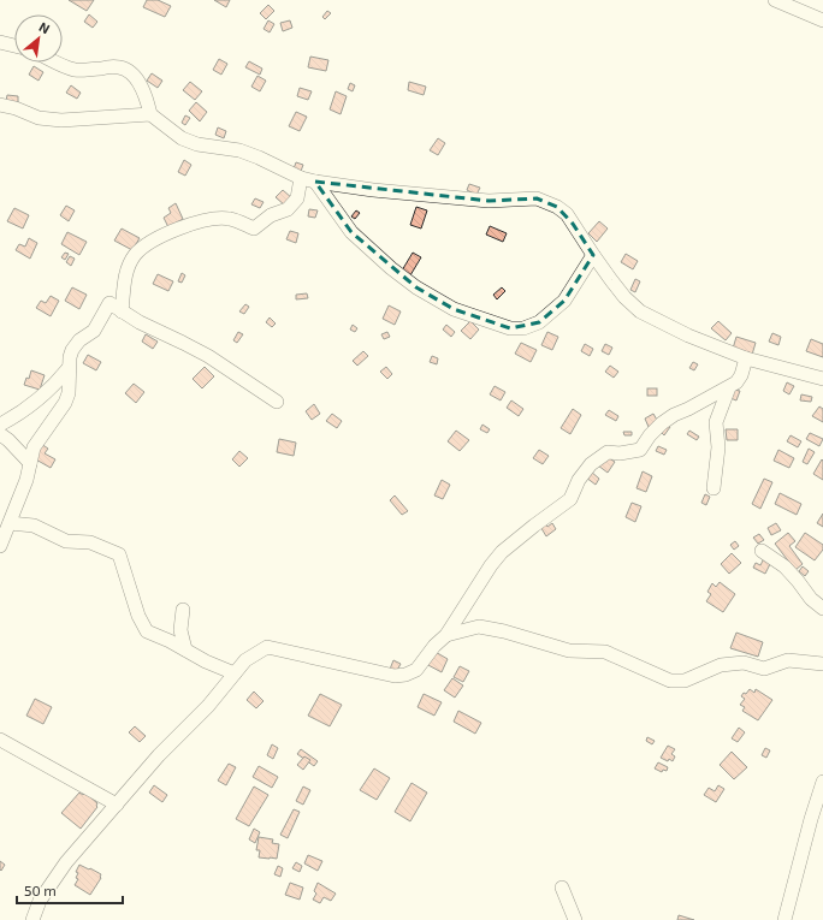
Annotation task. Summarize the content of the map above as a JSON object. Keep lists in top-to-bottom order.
{
  "scale_bar": "50 m",
  "north": "top right"
}
